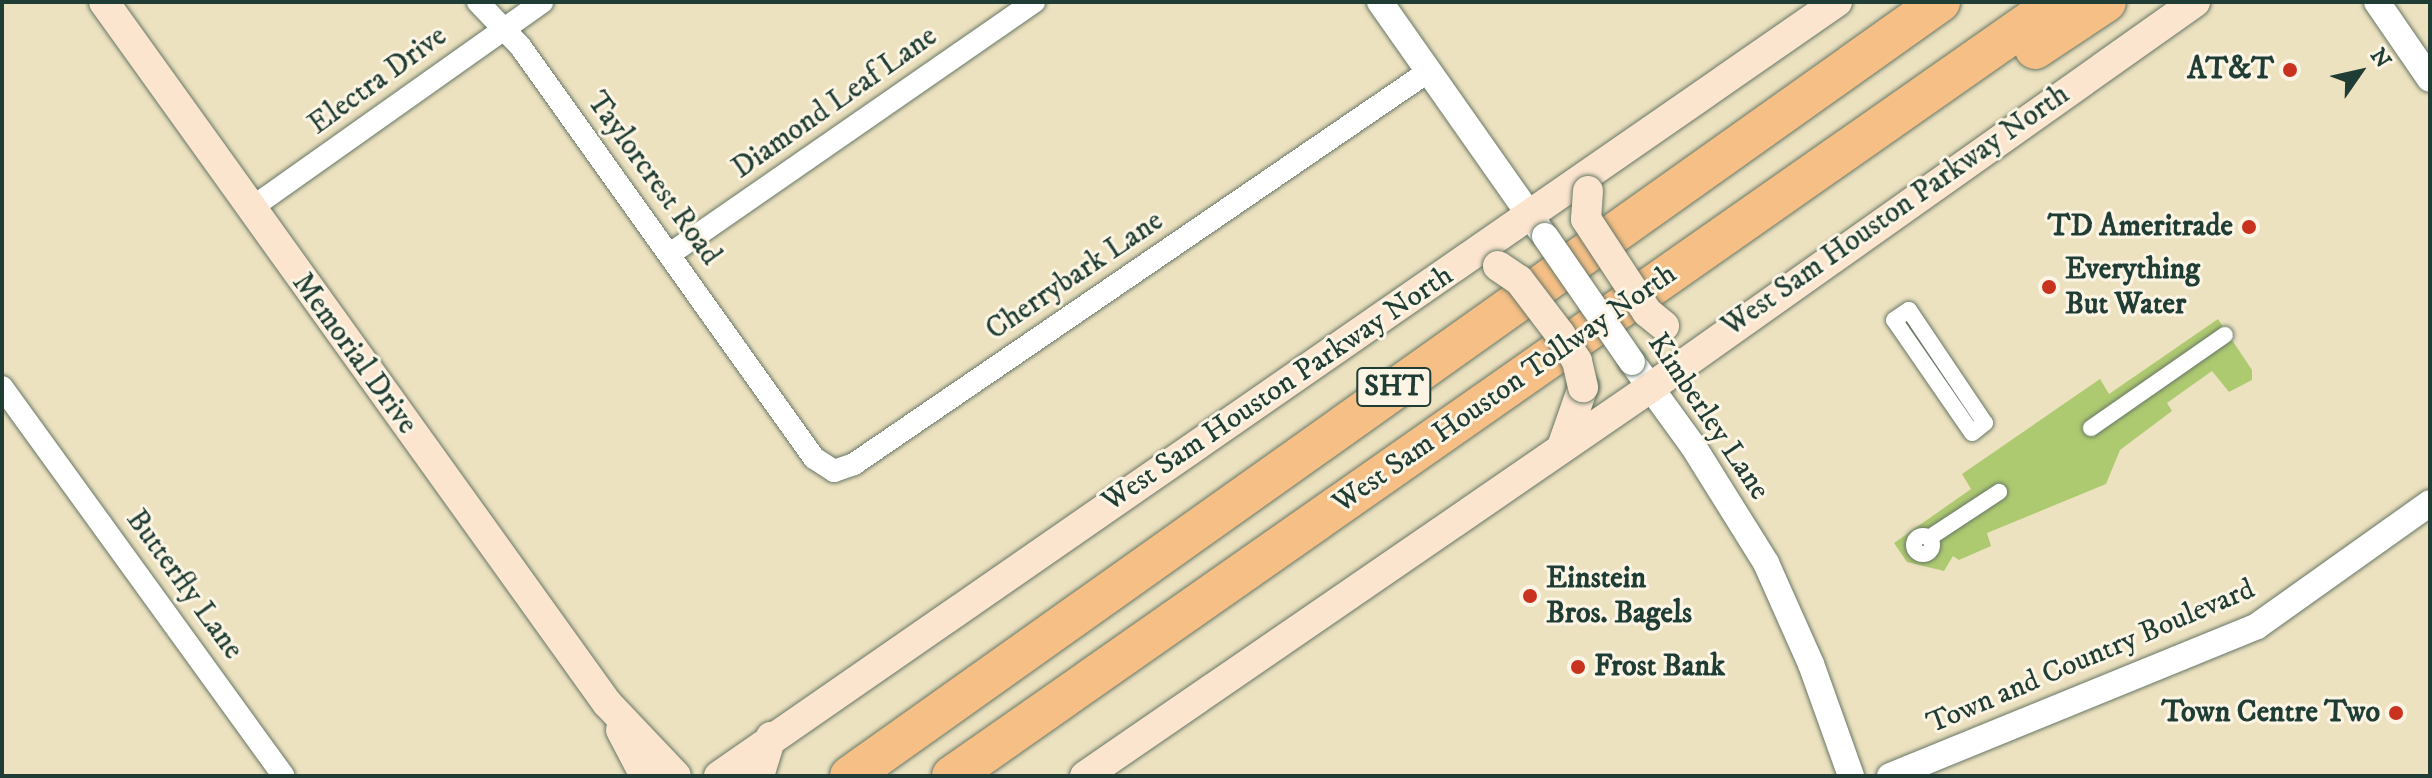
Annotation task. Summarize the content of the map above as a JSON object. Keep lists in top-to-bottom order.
{
  "streets": {
    "highway": ["SHT", "West Sam Houston Tollway North"],
    "main road": ["West Sam Houston Parkway North", "Memorial Drive"],
    "street": [
      "Electra Drive",
      "Diamond Leaf Lane",
      "Taylorcrest Road",
      "Cherrybark Lane",
      "Kimberley Lane",
      "Butterfly Lane",
      "Town and Country Boulevard"
    ]
  },
  "crossings": [
    ["Electra Drive", "Taylorcrest Road"],
    ["Electra Drive", "Memorial Drive"],
    ["Diamond Leaf Lane", "Taylorcrest Road"],
    ["Taylorcrest Road", "Cherrybark Lane"],
    ["West Sam Houston Parkway North", "Kimberley Lane"],
    ["Cherrybark Lane", "Kimberley Lane"]
  ],
  "places": [
    "AT&T",
    "TD Ameritrade",
    "Everything But Water",
    "Einstein Bros. Bagels",
    "Frost Bank",
    "Town Centre Two"
  ],
  "north": "top right"
}
